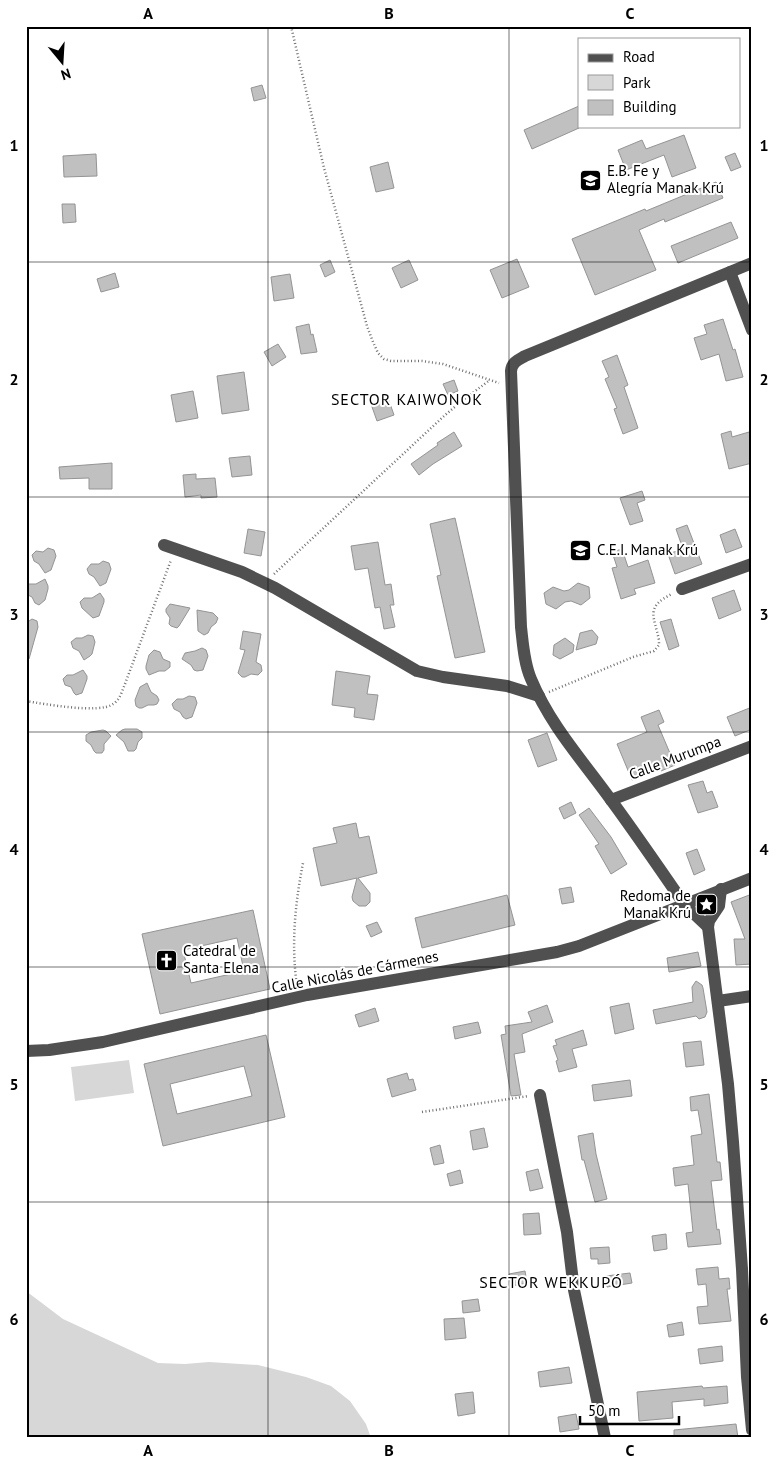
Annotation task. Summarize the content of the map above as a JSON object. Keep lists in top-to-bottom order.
{
  "streets": {
    "street": ["Calle Murumpa", "Calle Nicolás de Cármenes"]
  },
  "districts": ["SECTOR KAIWONOK", "SECTOR WEKKUPÓ"],
  "places": {
    "school or university": ["E.B. Fe y Alegría Manak Krú", "C.E.I. Manak Krú"],
    "place": ["Redoma de Manak Krú"],
    "church": ["Catedral de Santa Elena"]
  },
  "legend": ["Road", "Park", "Building"],
  "scale_bar": "50 m",
  "north": "bottom",
  "grid": {
    "columns": ["A", "B", "C"],
    "rows": [
      "1",
      "2",
      "3",
      "4",
      "5",
      "6"
    ]
  }
}
